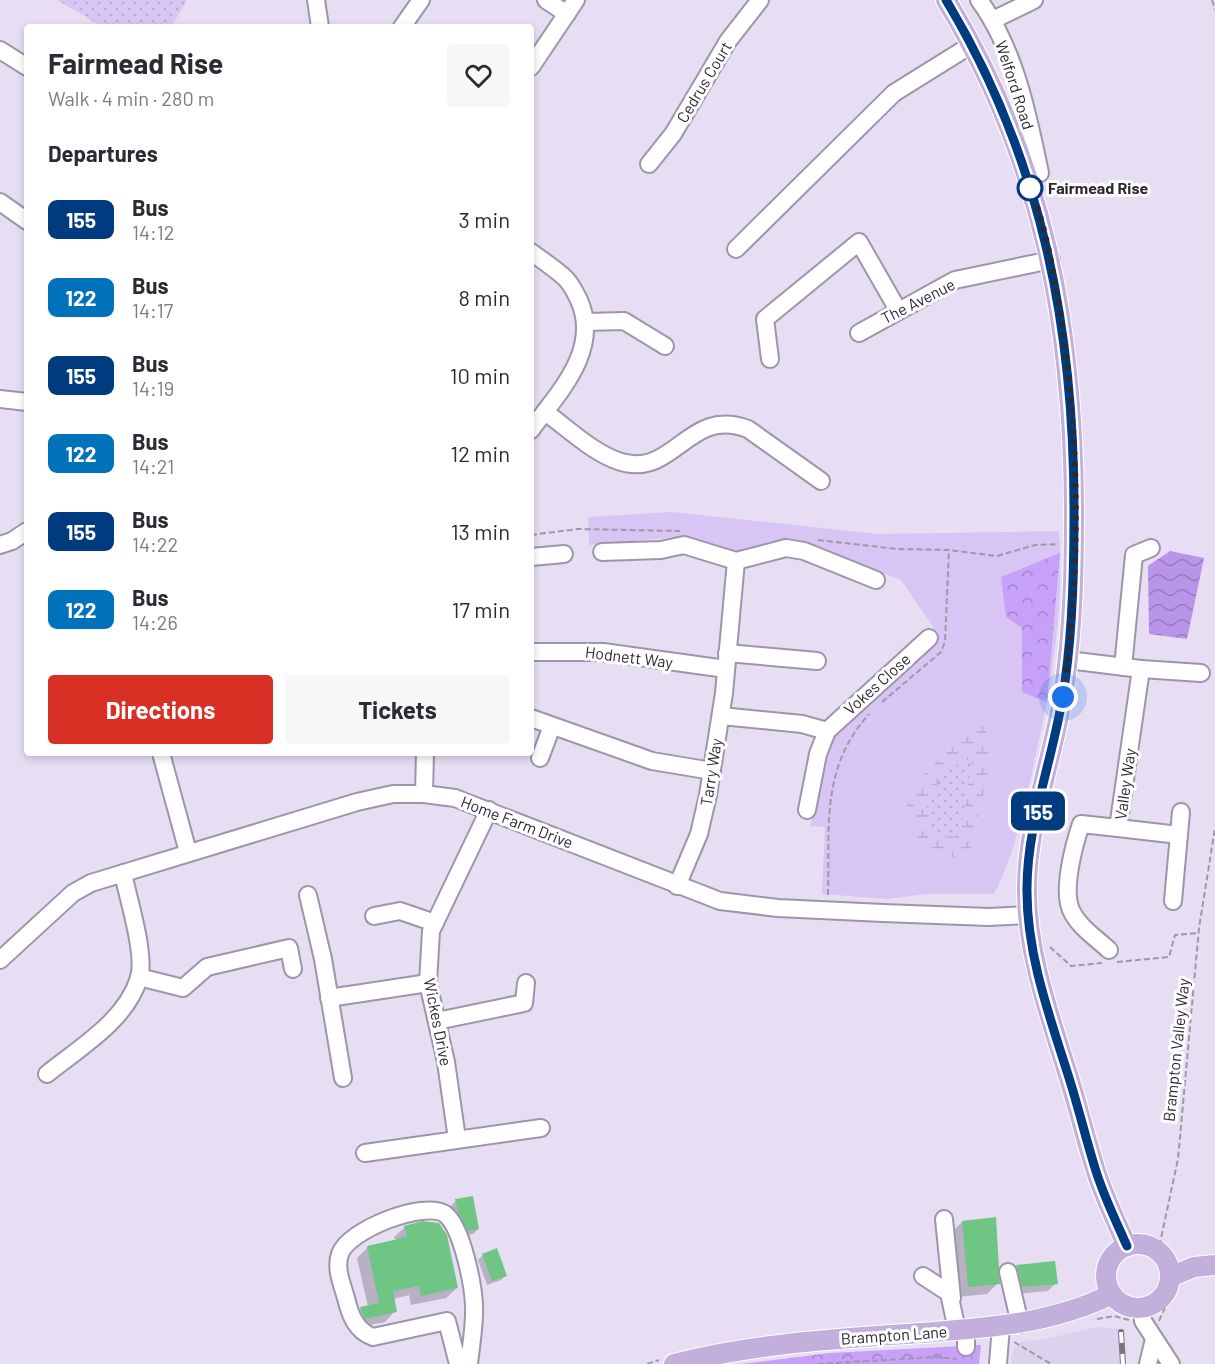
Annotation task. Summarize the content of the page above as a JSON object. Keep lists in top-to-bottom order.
{
  "streets": {
    "main road": ["Welford Road", "Brampton Lane"],
    "street": [
      "Cedrus Court",
      "The Avenue",
      "Hodnett Way",
      "Vokes Close",
      "Tarry Way",
      "Valley Way",
      "Home Farm Drive",
      "Wickes Drive"
    ],
    "path": ["Brampton Valley Way"]
  },
  "crossings": [
    ["Welford Road", "The Avenue"],
    ["Welford Road", "Home Farm Drive"],
    ["Welford Road", "Brampton Valley Way"],
    ["Welford Road", "Brampton Lane"],
    ["Hodnett Way", "Tarry Way"],
    ["Tarry Way", "Home Farm Drive"],
    ["Home Farm Drive", "Wickes Drive"],
    ["Brampton Valley Way", "Brampton Lane"]
  ],
  "places": ["Fairmead Rise"],
  "lines": ["bus line 155"],
  "page": {
    "on_map": "155",
    "heading": [
      ["Fairmead Rise", "Walk · 4 min · 280 m"],
      "Departures"
    ],
    "list": [
      {
        "mark": "155",
        "name": "Bus",
        "note": "14:12",
        "value": "3 min"
      },
      {
        "mark": "122",
        "name": "Bus",
        "note": "14:17",
        "value": "8 min"
      },
      {
        "mark": "155",
        "name": "Bus",
        "note": "14:19",
        "value": "10 min"
      },
      {
        "mark": "122",
        "name": "Bus",
        "note": "14:21",
        "value": "12 min"
      },
      {
        "mark": "155",
        "name": "Bus",
        "note": "14:22",
        "value": "13 min"
      },
      {
        "mark": "122",
        "name": "Bus",
        "note": "14:26",
        "value": "17 min"
      }
    ],
    "buttons": ["Directions", "Tickets"]
  }
}
